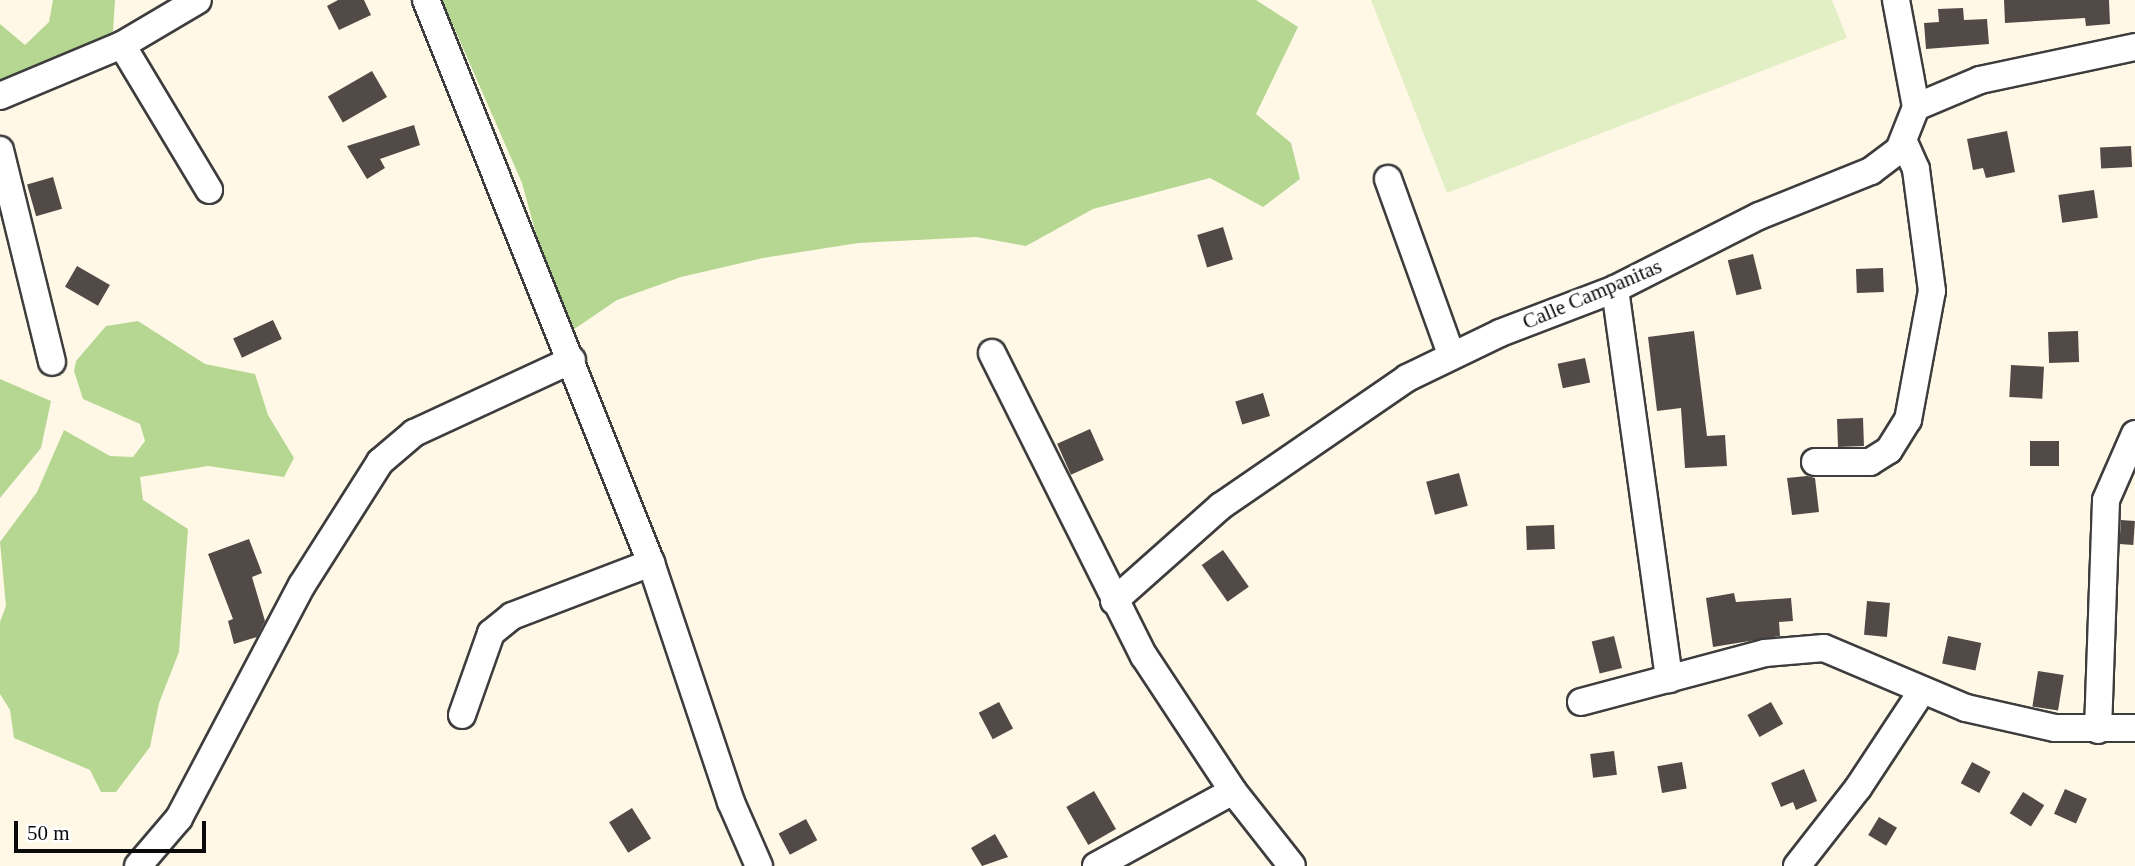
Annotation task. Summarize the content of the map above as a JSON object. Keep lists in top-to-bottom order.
{
  "streets": {
    "street": ["Calle Campanitas"]
  },
  "scale_bar": "50 m"
}
